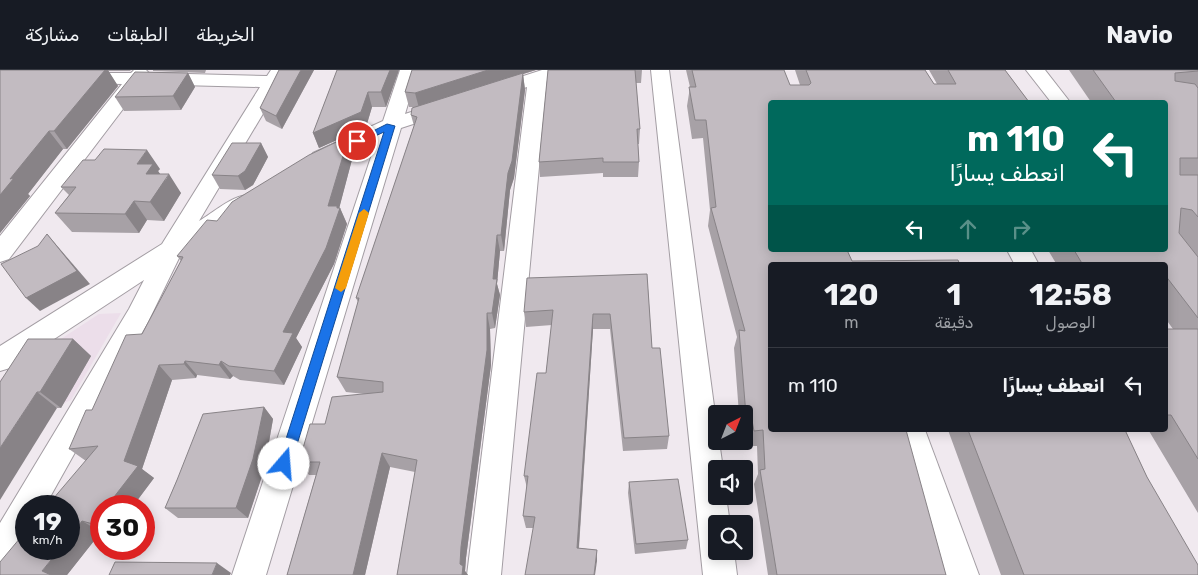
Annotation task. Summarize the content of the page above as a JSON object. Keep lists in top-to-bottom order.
{
  "north": "top right",
  "page": {
    "header": "Navio",
    "nav": ["الخريطة", "الطبقات", "مشاركة"],
    "turn": ["110 m", "انعطف يسارًا"],
    "eta": [
      "12:58",
      "الوصول",
      "1",
      "دقيقة",
      "120",
      "m"
    ],
    "list": [
      {
        "name": "انعطف يسارًا",
        "value": "110 m"
      }
    ],
    "speed": "19 km/h",
    "limit": "30"
  }
}
